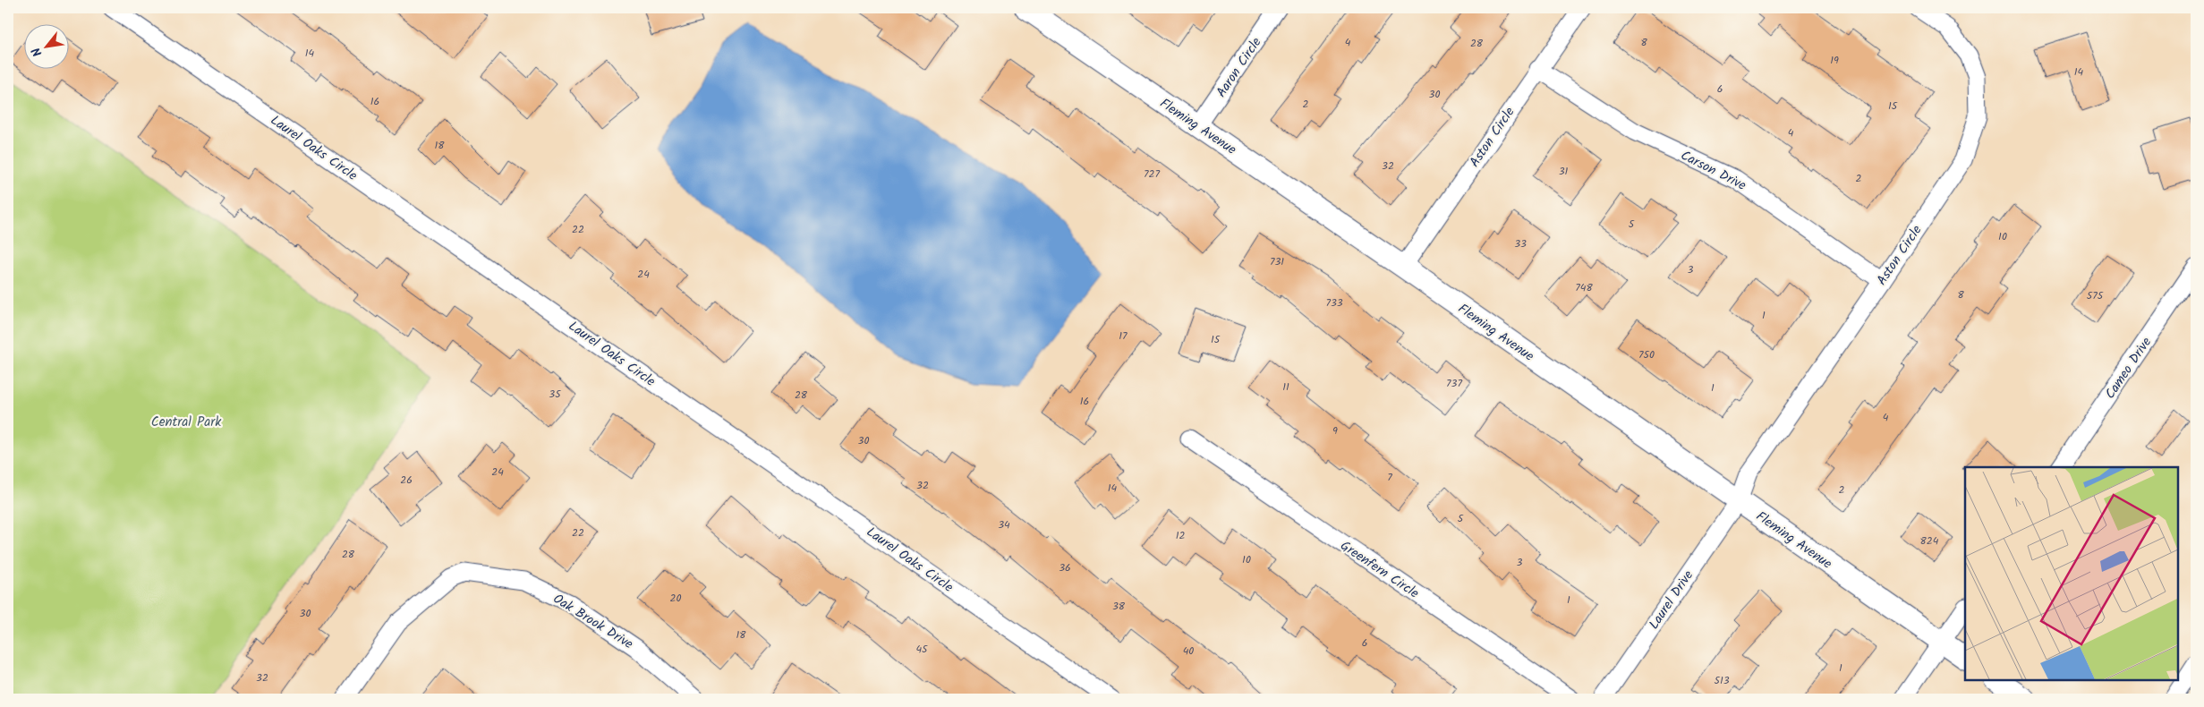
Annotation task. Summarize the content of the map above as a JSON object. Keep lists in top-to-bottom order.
{
  "streets": {
    "street": [
      "Aaron Circle",
      "Fleming Avenue",
      "Aston Circle",
      "Laurel Oaks Circle",
      "Carson Drive",
      "Cameo Drive",
      "Greenfern Circle",
      "Laurel Drive",
      "Oak Brook Drive"
    ]
  },
  "crossings": [
    ["Aaron Circle", "Fleming Avenue"],
    ["Fleming Avenue", "Aston Circle"],
    ["Fleming Avenue", "Laurel Drive"],
    ["Aston Circle", "Carson Drive"],
    ["Aston Circle", "Laurel Drive"]
  ],
  "parks": ["Central Park"],
  "house_numbers": [
    "4",
    "8",
    "28",
    "14",
    "19",
    "14",
    "6",
    "30",
    "16",
    "2",
    "15",
    "4",
    "18",
    "32",
    "31",
    "727",
    "2",
    "5",
    "22",
    "10",
    "33",
    "731",
    "3",
    "24",
    "748",
    "8",
    "575",
    "733",
    "1",
    "17",
    "15",
    "750",
    "737",
    "11",
    "1",
    "35",
    "28",
    "16",
    "4",
    "9",
    "30",
    "24",
    "7",
    "26",
    "32",
    "14",
    "2",
    "5",
    "34",
    "22",
    "12",
    "824",
    "28",
    "10",
    "3",
    "36",
    "20",
    "1",
    "38",
    "30",
    "18",
    "6",
    "45",
    "40",
    "1",
    "32",
    "513"
  ],
  "north": "bottom left"
}
